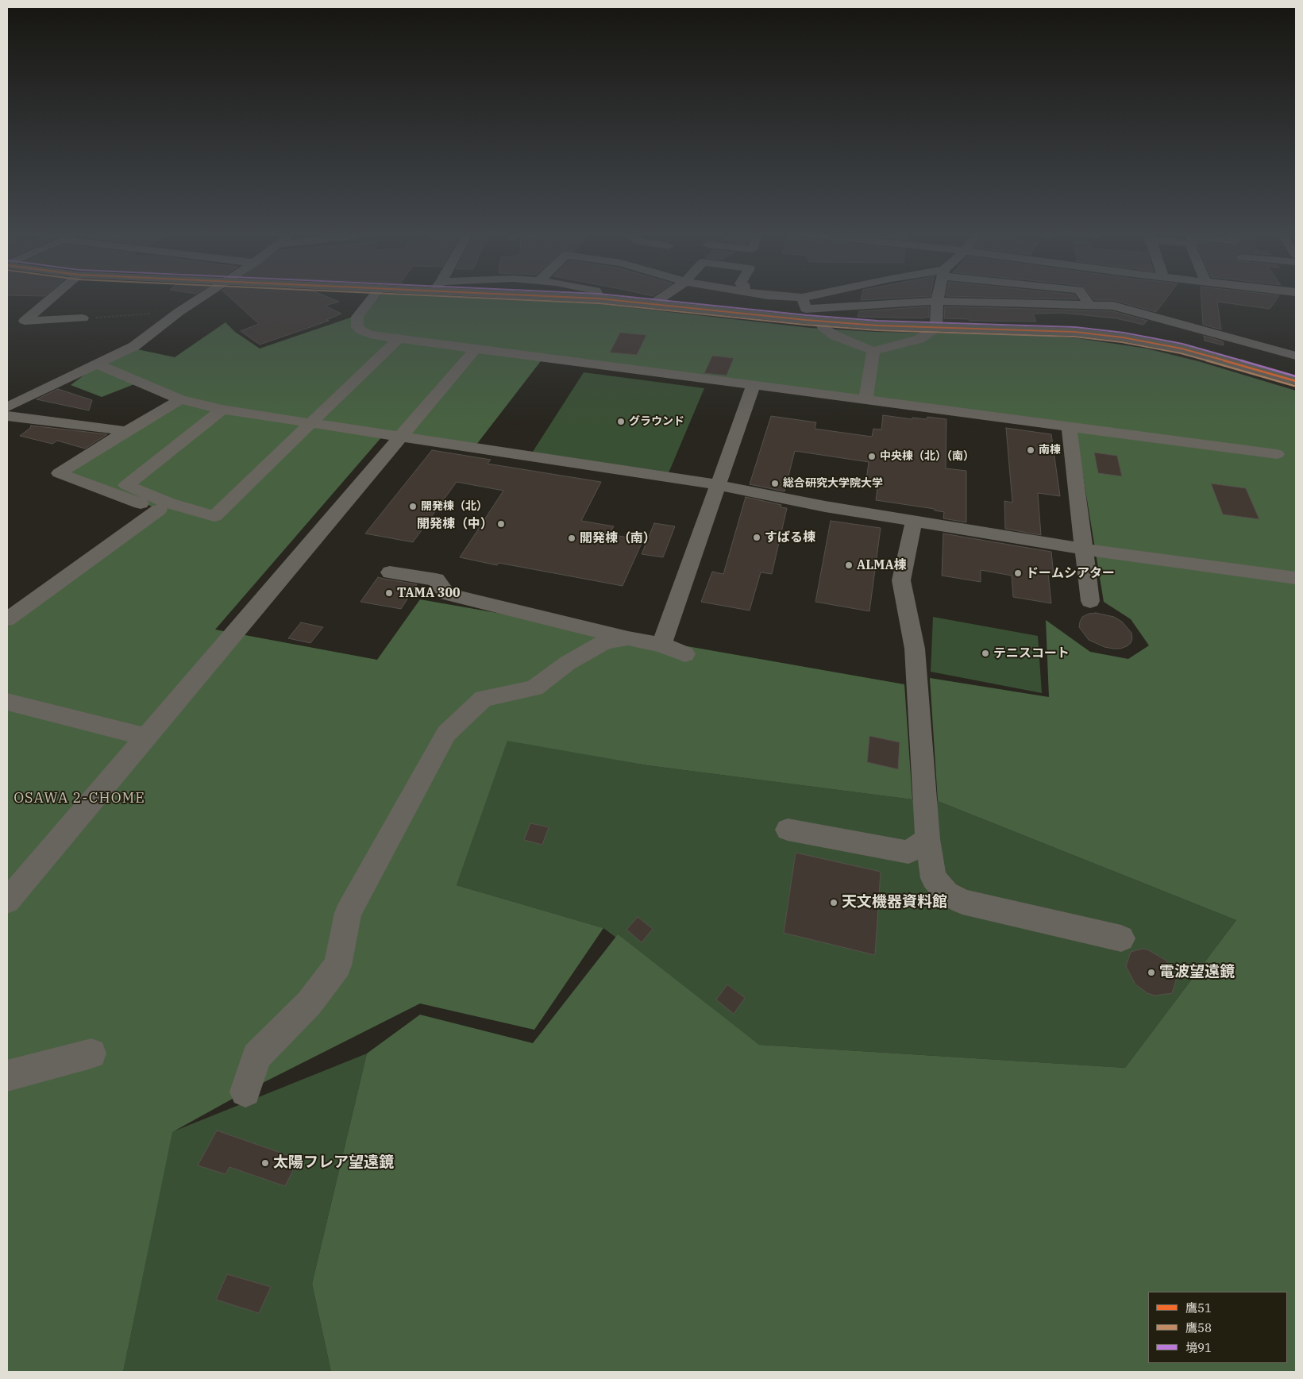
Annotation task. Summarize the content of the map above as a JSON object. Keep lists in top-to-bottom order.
{
  "districts": ["OSAWA 2-CHOME"],
  "places": [
    "グラウンド",
    "南棟",
    "中央棟（北）（南）",
    "総合研究大学院大学",
    "開発棟（北）",
    "開発棟（中）",
    "すばる棟",
    "開発棟（南）",
    "ALMA棟",
    "ドームシアター",
    "TAMA 300",
    "テニスコート",
    "天文機器資料館",
    "電波望遠鏡",
    "太陽フレア望遠鏡"
  ],
  "lines": ["transit line 鷹51", "transit line 鷹58", "transit line 境91"],
  "legend": ["鷹51", "鷹58", "境91"]
}
